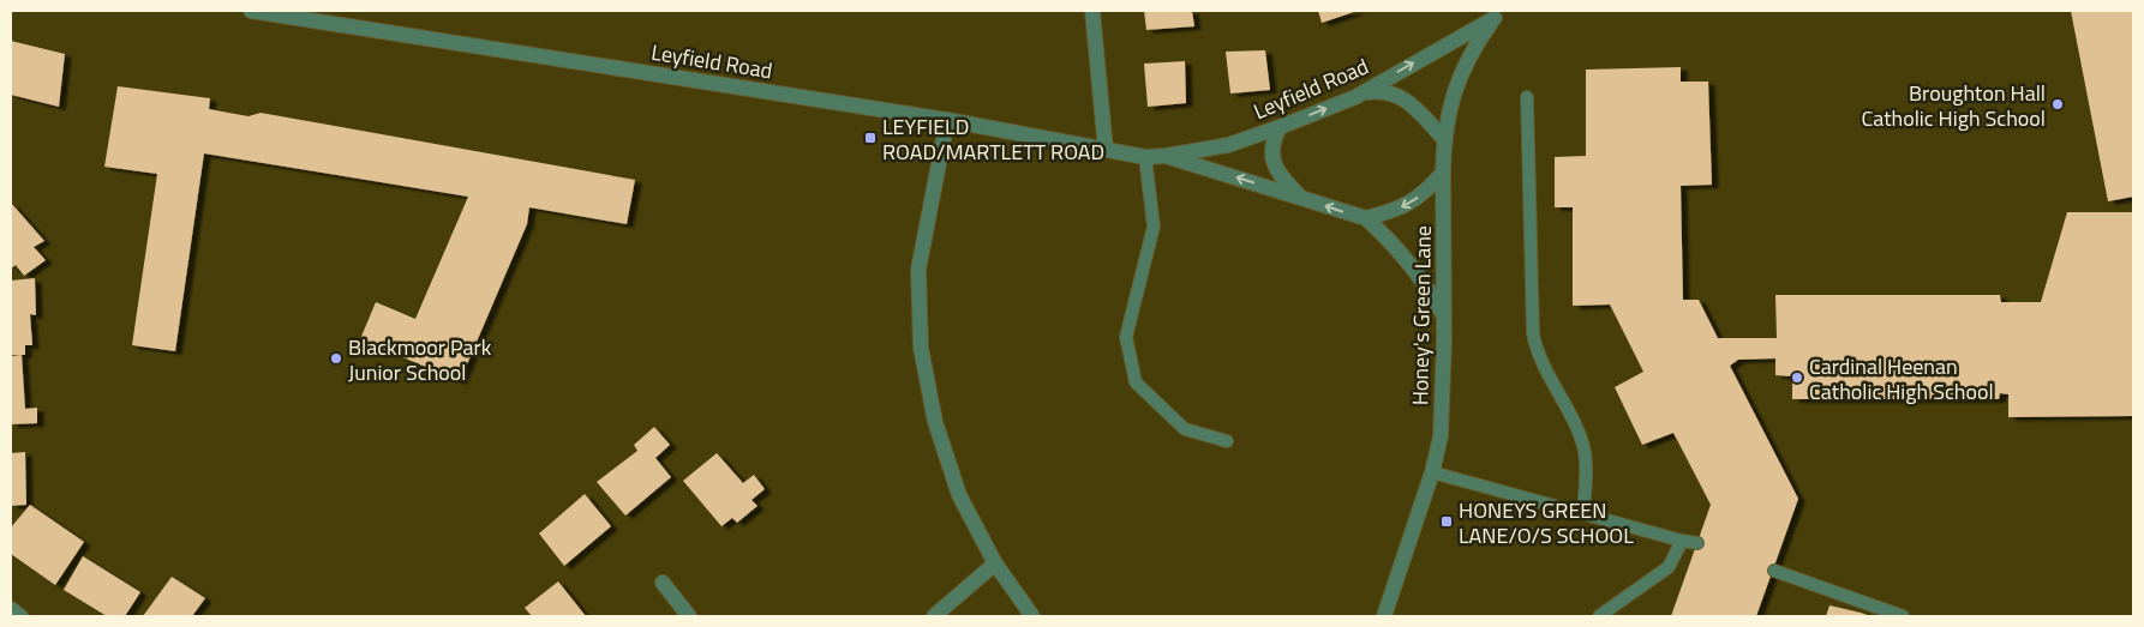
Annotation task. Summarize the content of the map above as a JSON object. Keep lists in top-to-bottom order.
{
  "streets": {
    "street": ["Leyfield Road", "Honey's Green Lane"]
  },
  "crossings": [
    ["Leyfield Road", "Honey's Green Lane"]
  ],
  "places": {
    "other": ["Broughton Hall Catholic High School", "Blackmoor Park Junior School", "Cardinal Heenan Catholic High School"],
    "transit": ["LEYFIELD ROAD/MARTLETT ROAD", "HONEYS GREEN LANE/O/S SCHOOL"]
  }
}
